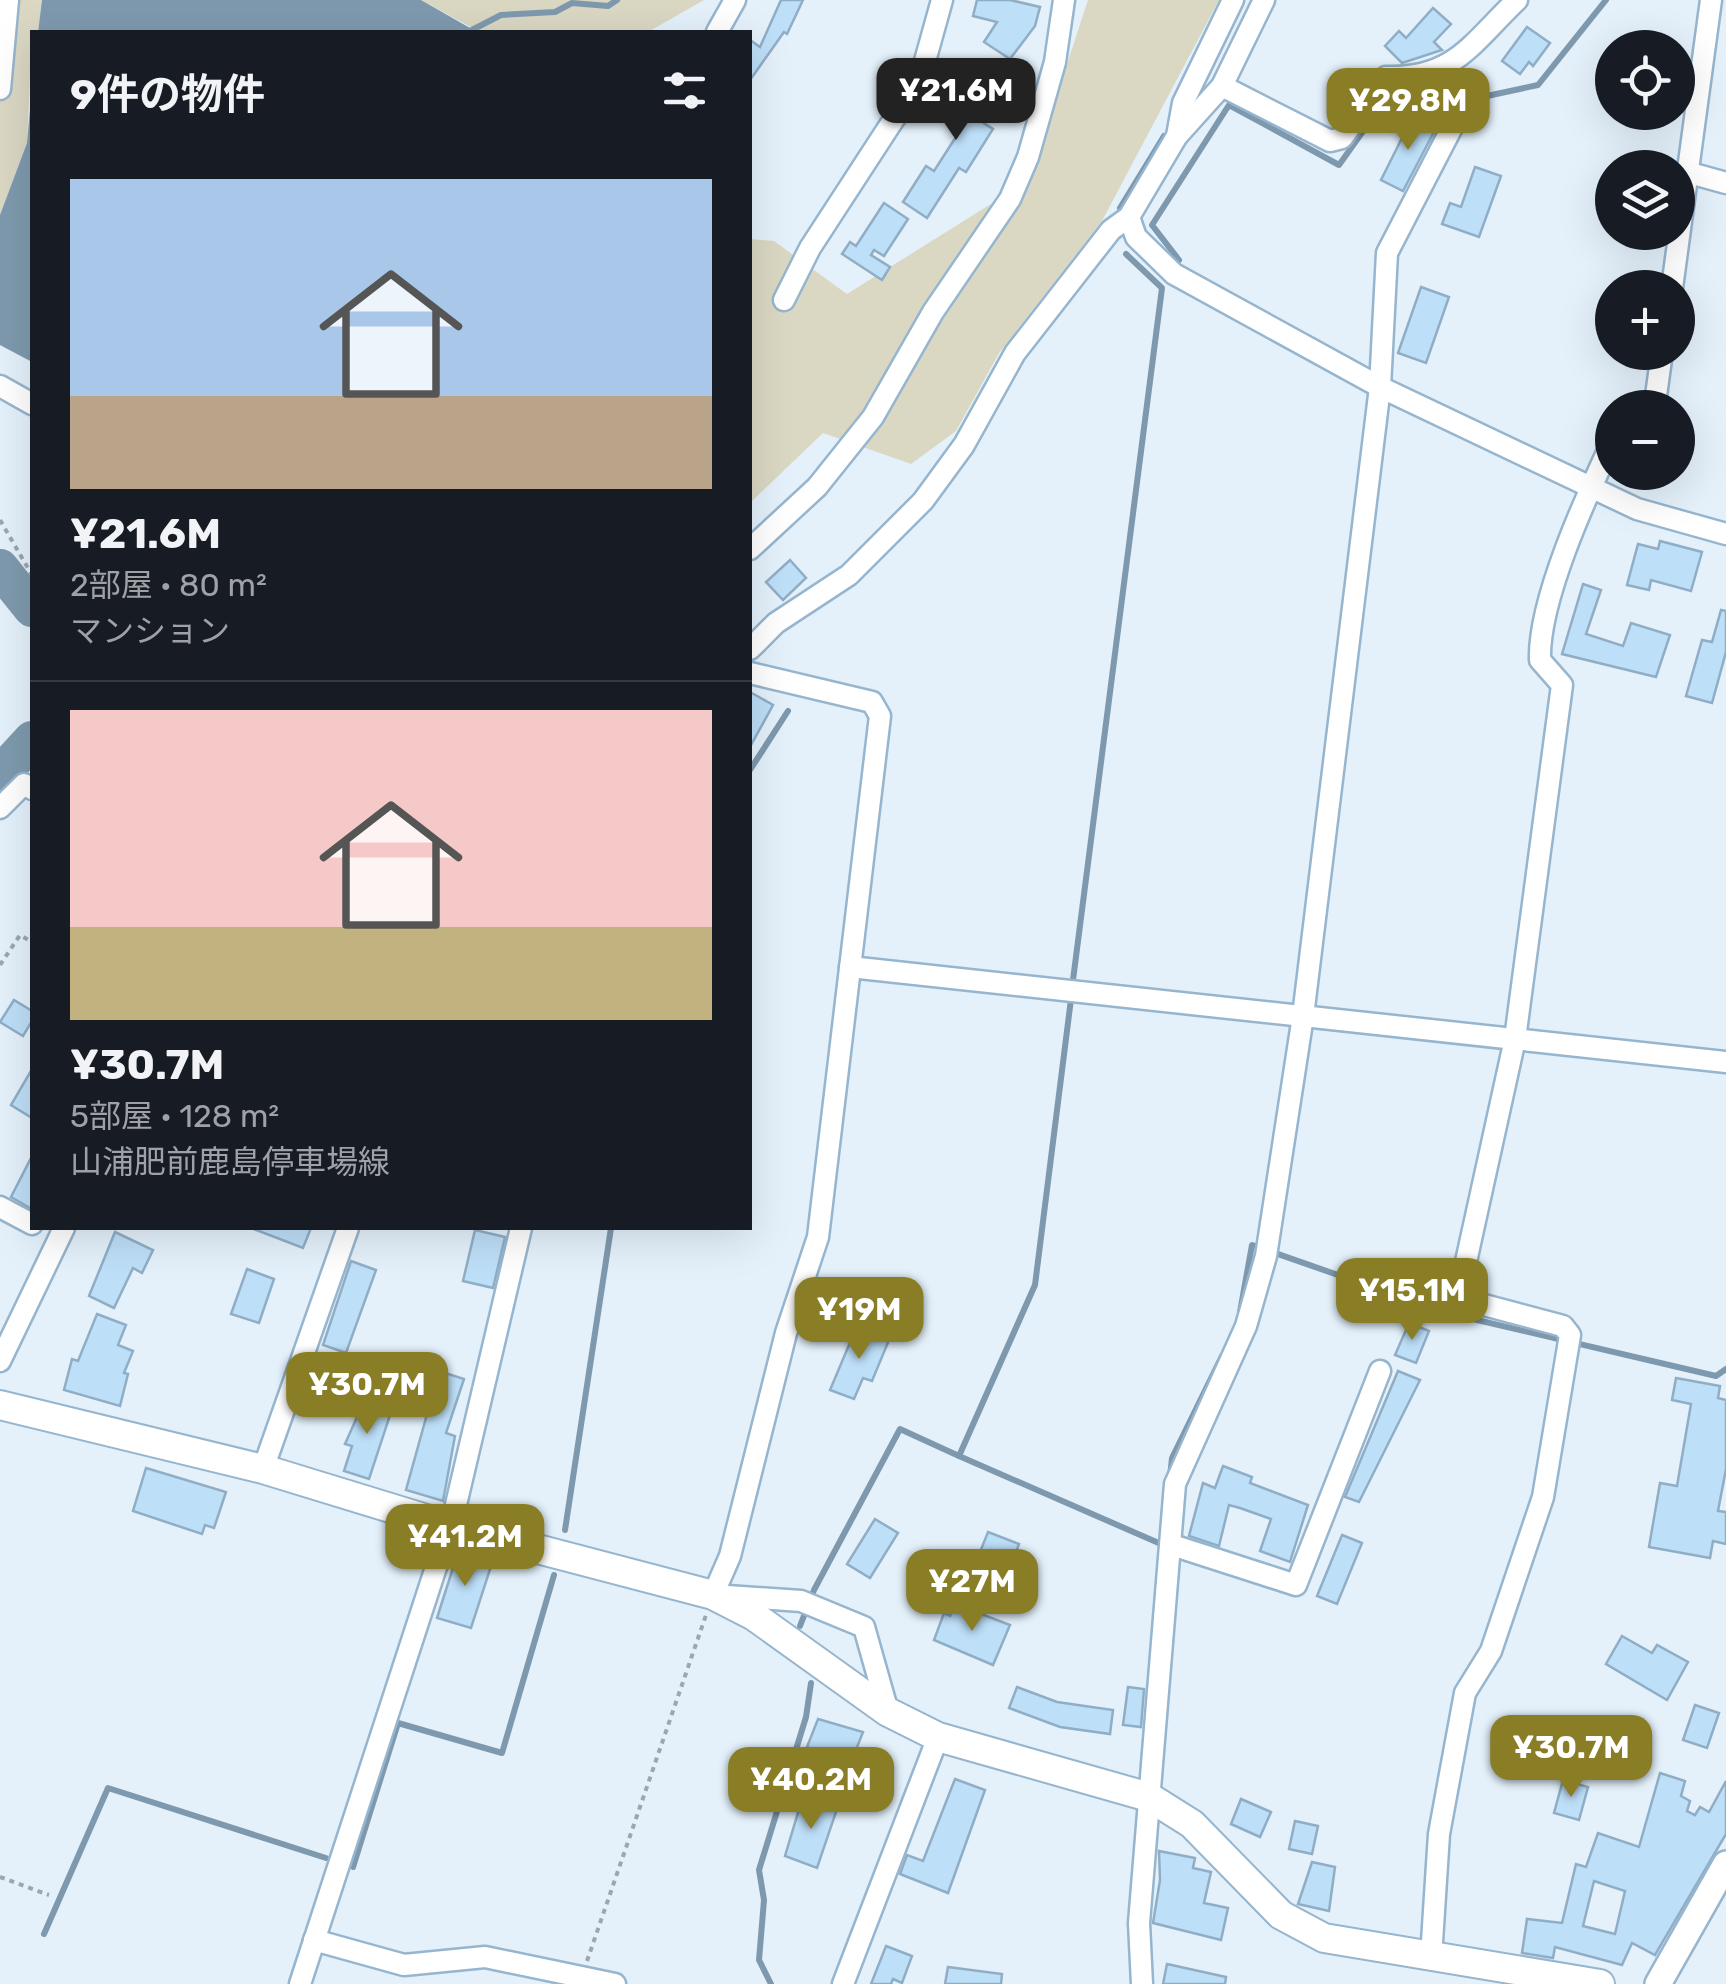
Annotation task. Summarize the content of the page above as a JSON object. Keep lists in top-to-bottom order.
{
  "page": {
    "map_buttons": ["+", "−"],
    "heading": "9件の物件",
    "price": [
      "¥21.6M",
      "¥29.8M",
      "¥15.1M",
      "¥19M",
      "¥30.7M",
      "¥41.2M",
      "¥27M",
      "¥30.7M",
      "¥40.2M"
    ],
    "list": [
      {
        "name": "¥21.6M",
        "note": "2部屋 · 80 m² · マンション"
      },
      {
        "name": "¥30.7M",
        "note": "5部屋 · 128 m² · 山浦肥前鹿島停車場線"
      }
    ]
  }
}
